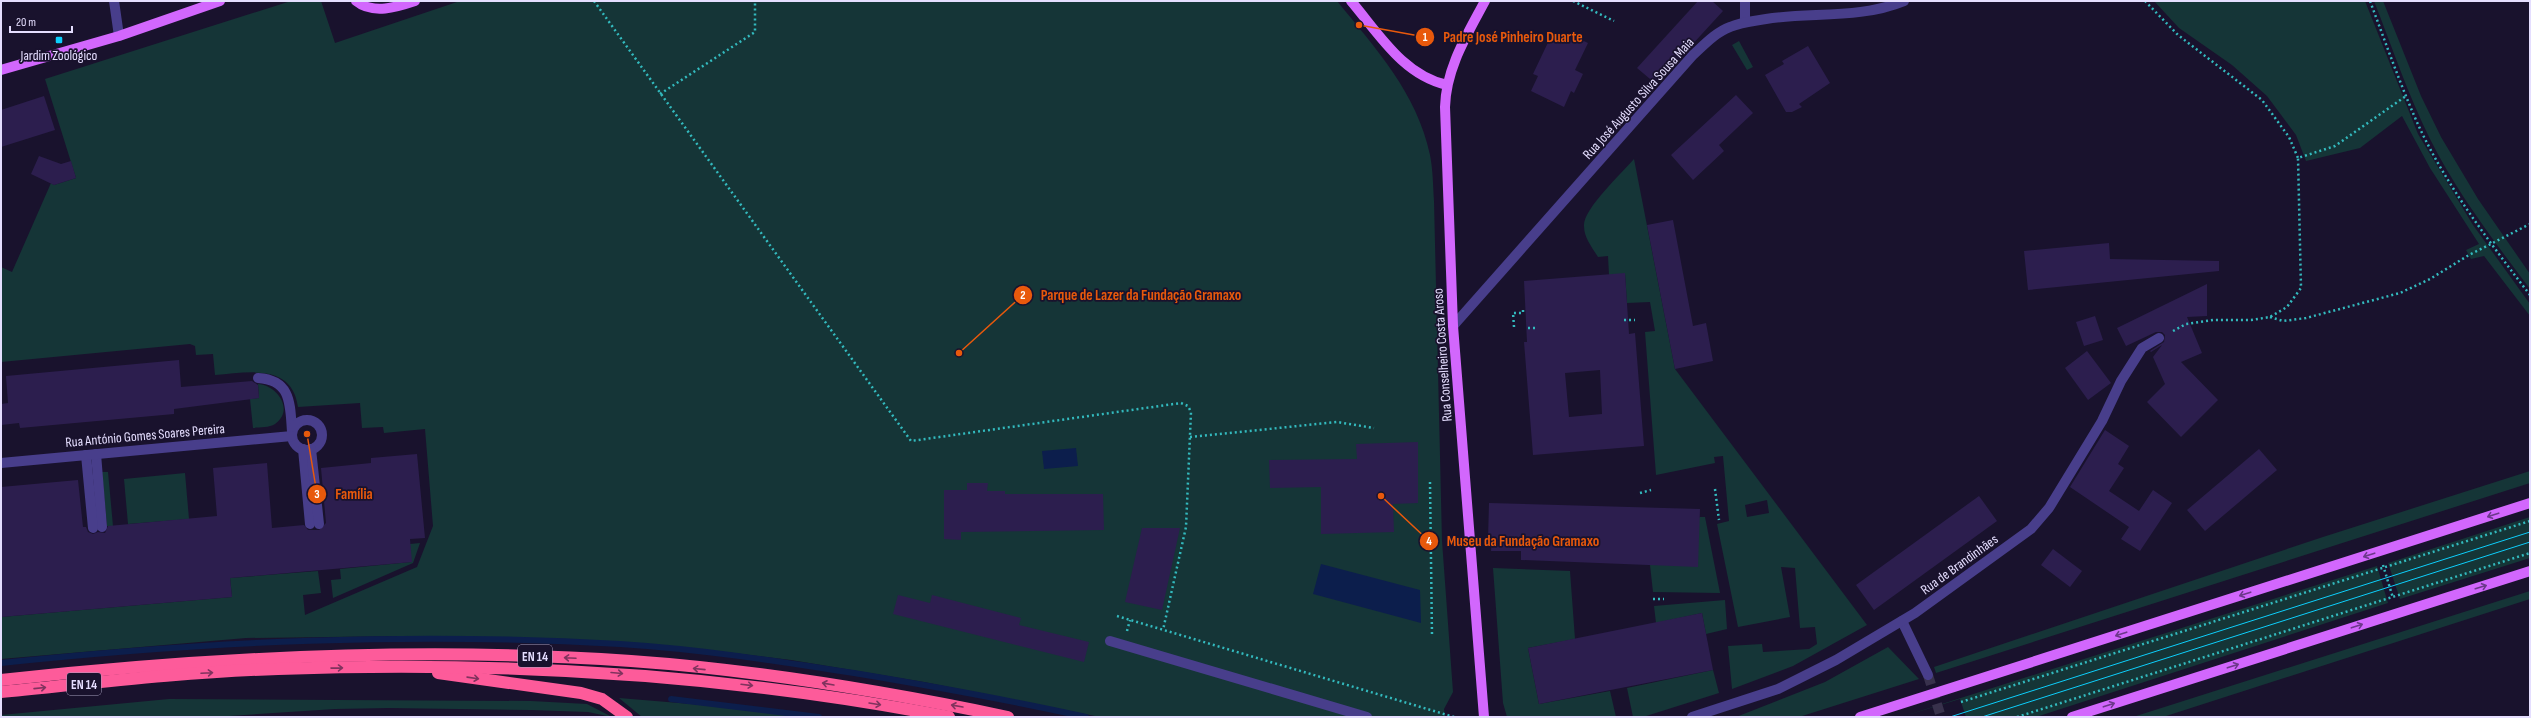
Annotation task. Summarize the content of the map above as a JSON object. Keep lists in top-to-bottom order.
{
  "streets": {
    "highway": ["EN 14"],
    "main road": ["Rua Conselheiro Costa Aroso"],
    "street": ["Rua José Augusto Silva Sousa Maia", "Rua António Gomes Soares Pereira", "Rua de Brandinhães"]
  },
  "crossings": [
    ["Rua José Augusto Silva Sousa Maia", "Rua Conselheiro Costa Aroso"]
  ],
  "places": {
    "other": [
      "Padre José Pinheiro Duarte",
      "Parque de Lazer da Fundação Gramaxo",
      "Família",
      "Museu da Fundação Gramaxo"
    ],
    "transit": ["Jardim Zoológico"]
  },
  "scale_bar": "20 m"
}
